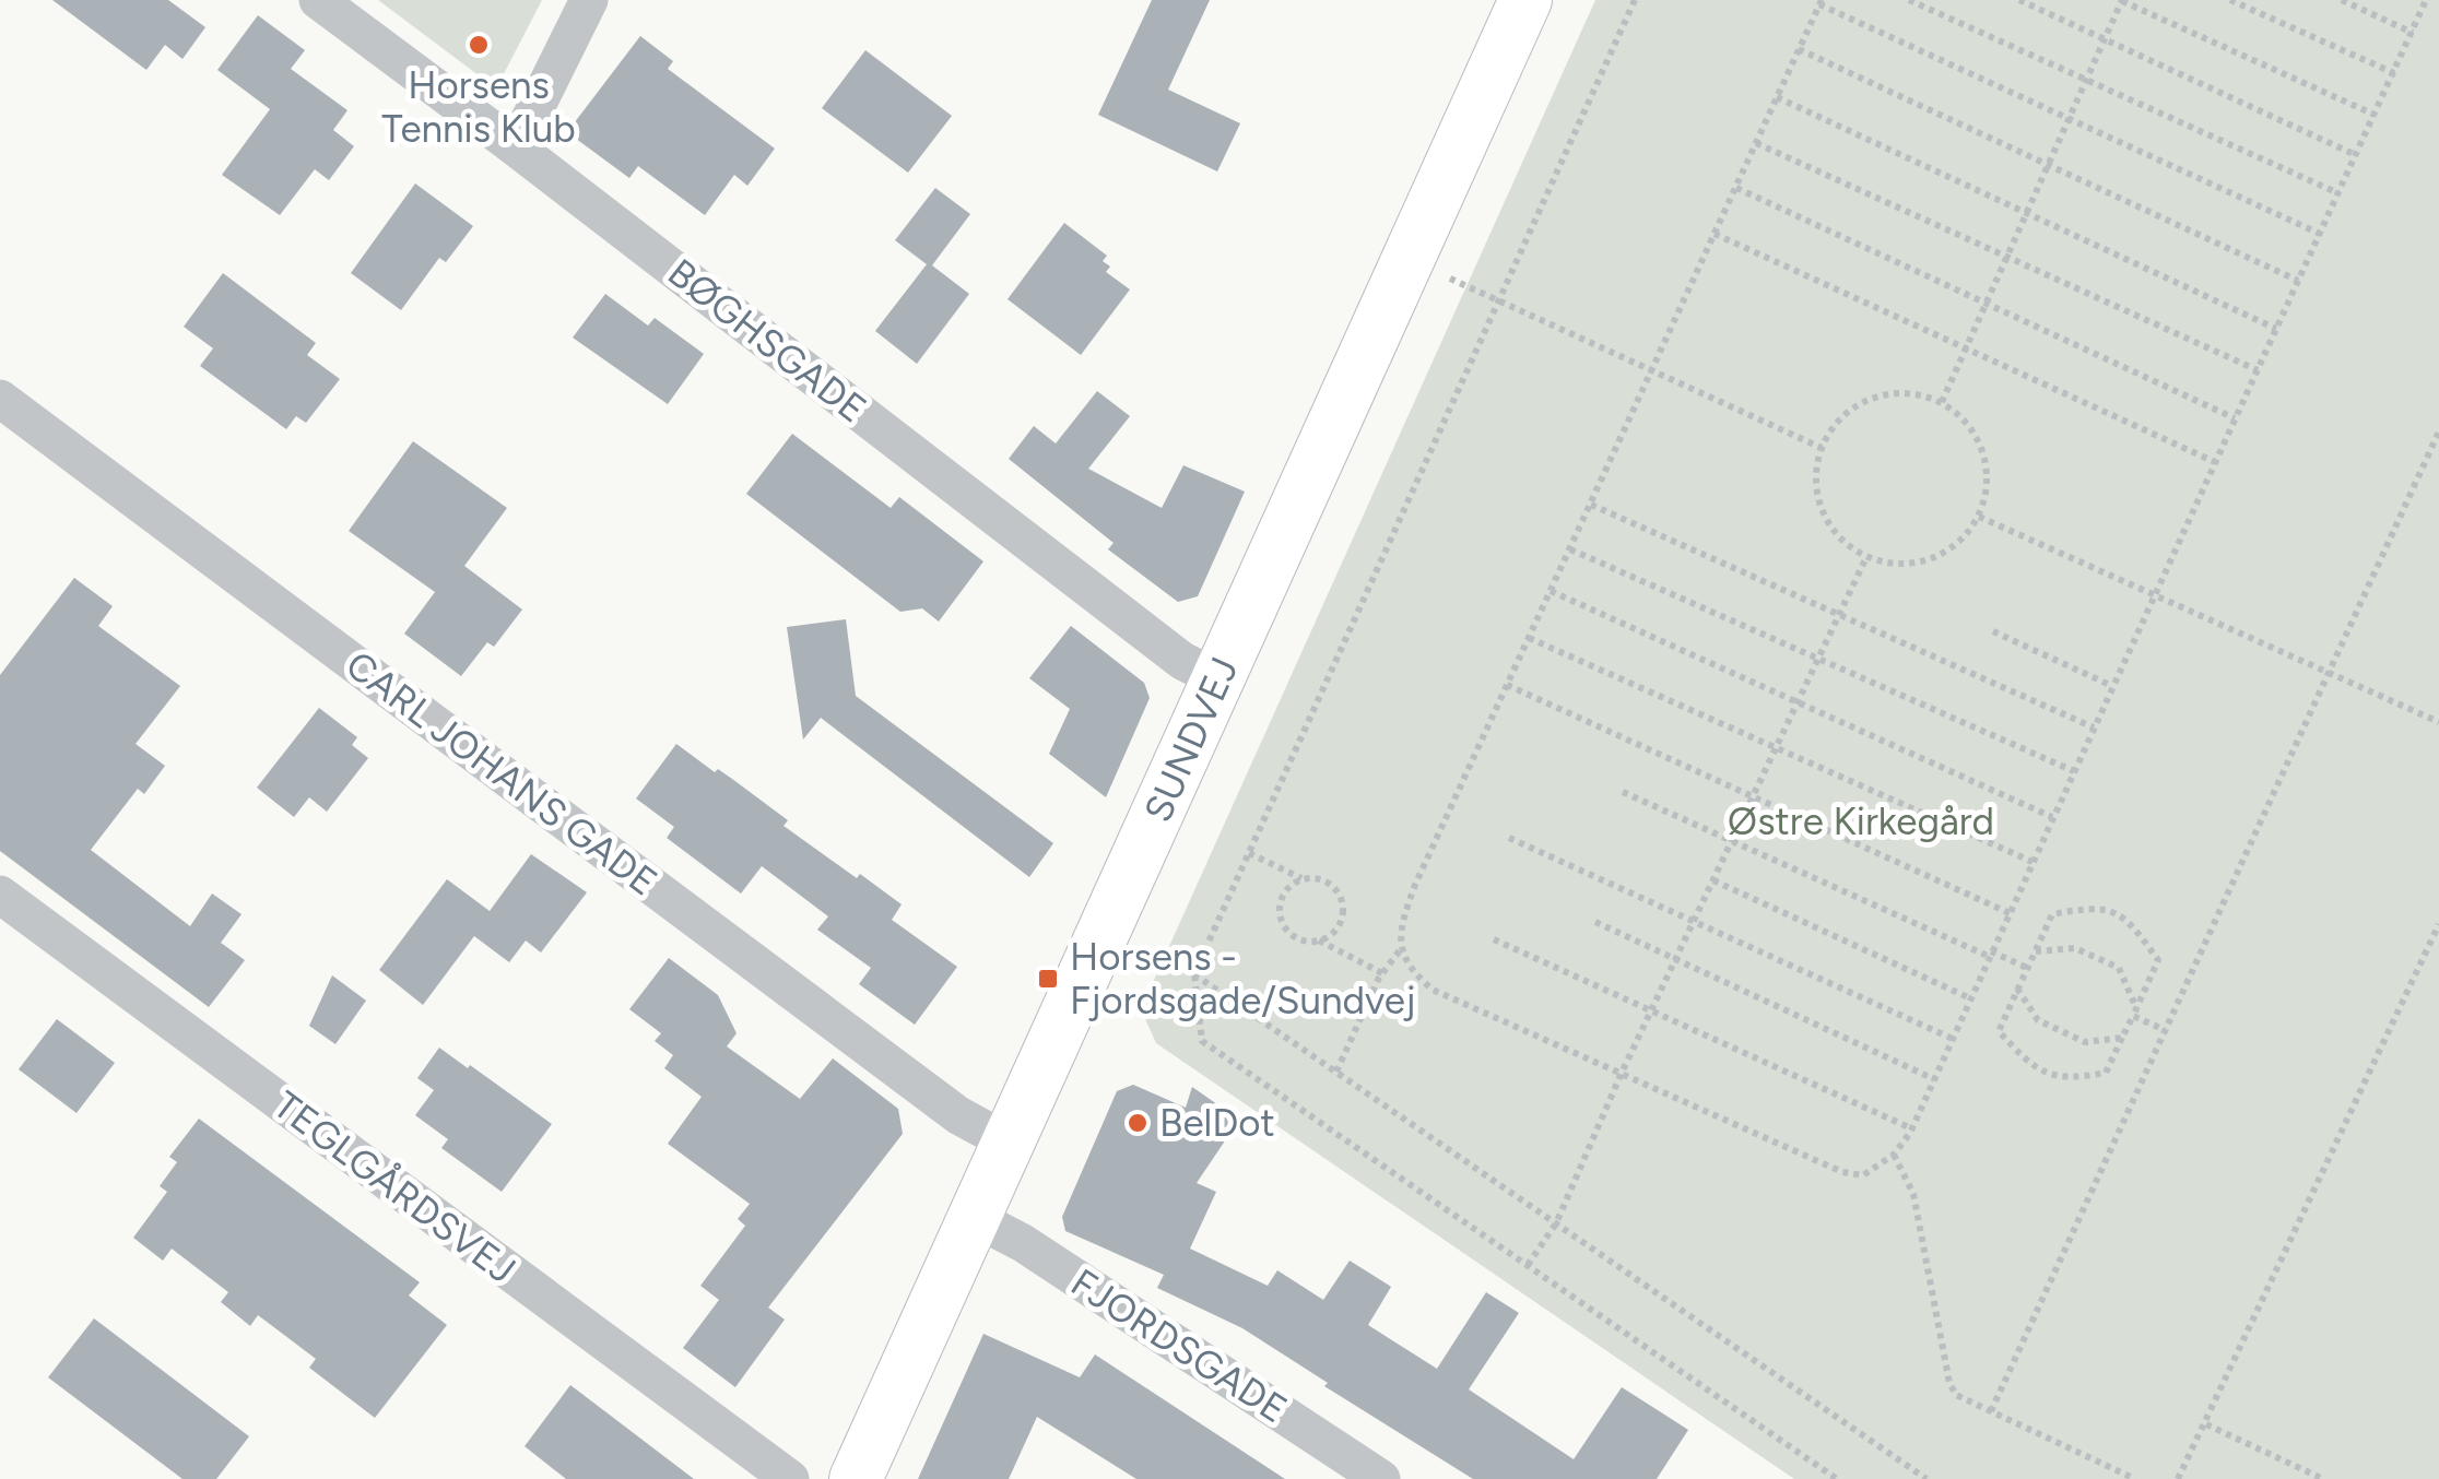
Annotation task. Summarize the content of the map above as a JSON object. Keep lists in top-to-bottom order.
{
  "streets": {
    "street": [
      "BØGHSGADE",
      "SUNDVEJ",
      "CARL JOHANS GADE",
      "TEGLGÅRDSVEJ",
      "FJORDSGADE"
    ]
  },
  "crossings": [
    ["BØGHSGADE", "SUNDVEJ"],
    ["SUNDVEJ", "CARL JOHANS GADE"],
    ["SUNDVEJ", "FJORDSGADE"]
  ],
  "parks": ["Østre Kirkegård"],
  "places": {
    "other": ["Horsens Tennis Klub", "BelDot"],
    "transit": ["Horsens - Fjordsgade/Sundvej"]
  }
}
